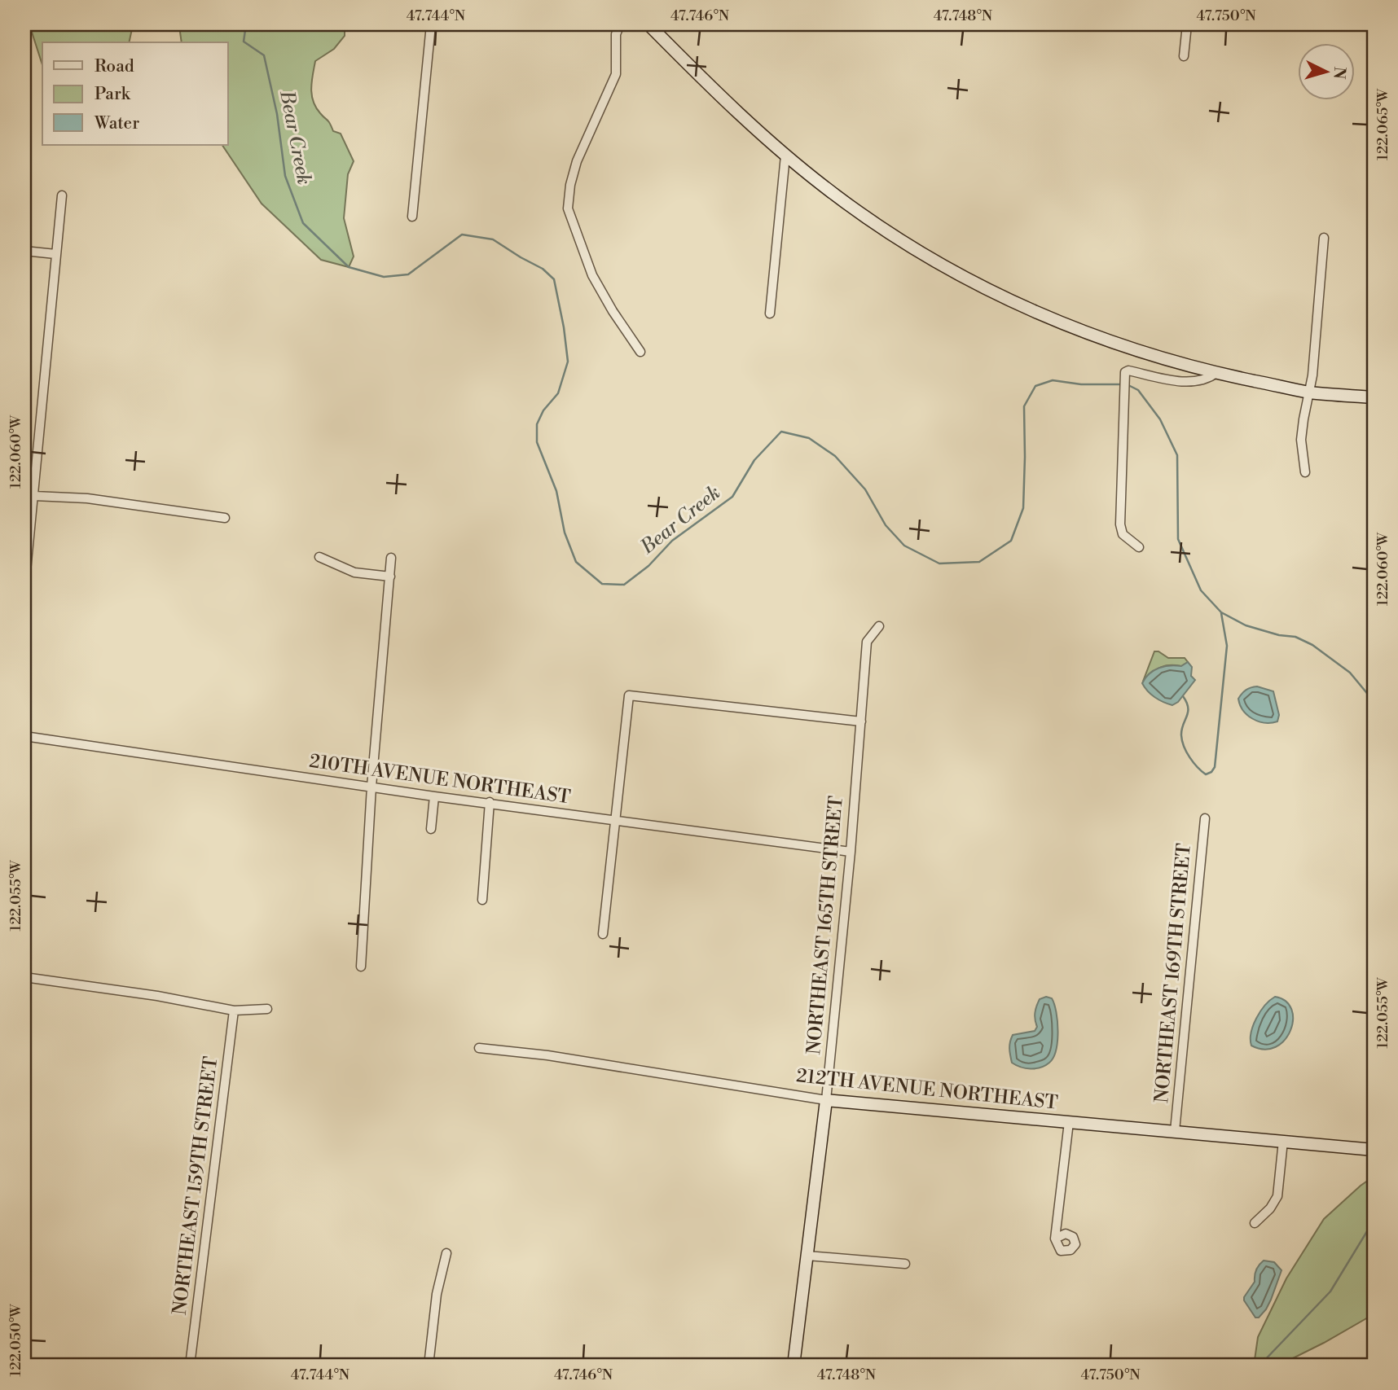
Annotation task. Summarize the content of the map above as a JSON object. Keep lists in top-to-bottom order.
{
  "streets": {
    "street": [
      "210TH AVENUE NORTHEAST",
      "NORTHEAST 165TH STREET",
      "NORTHEAST 169TH STREET",
      "212TH AVENUE NORTHEAST",
      "NORTHEAST 159TH STREET"
    ]
  },
  "crossings": [
    ["210TH AVENUE NORTHEAST", "NORTHEAST 165TH STREET"],
    ["NORTHEAST 165TH STREET", "212TH AVENUE NORTHEAST"],
    ["NORTHEAST 169TH STREET", "212TH AVENUE NORTHEAST"]
  ],
  "water": ["Bear Creek"],
  "legend": ["Road", "Park", "Water"],
  "north": "right",
  "coordinates": [
    "47.744°N",
    "47.746°N",
    "47.748°N",
    "47.750°N",
    "122.065°W",
    "122.060°W",
    "122.055°W",
    "122.050°W"
  ]
}
